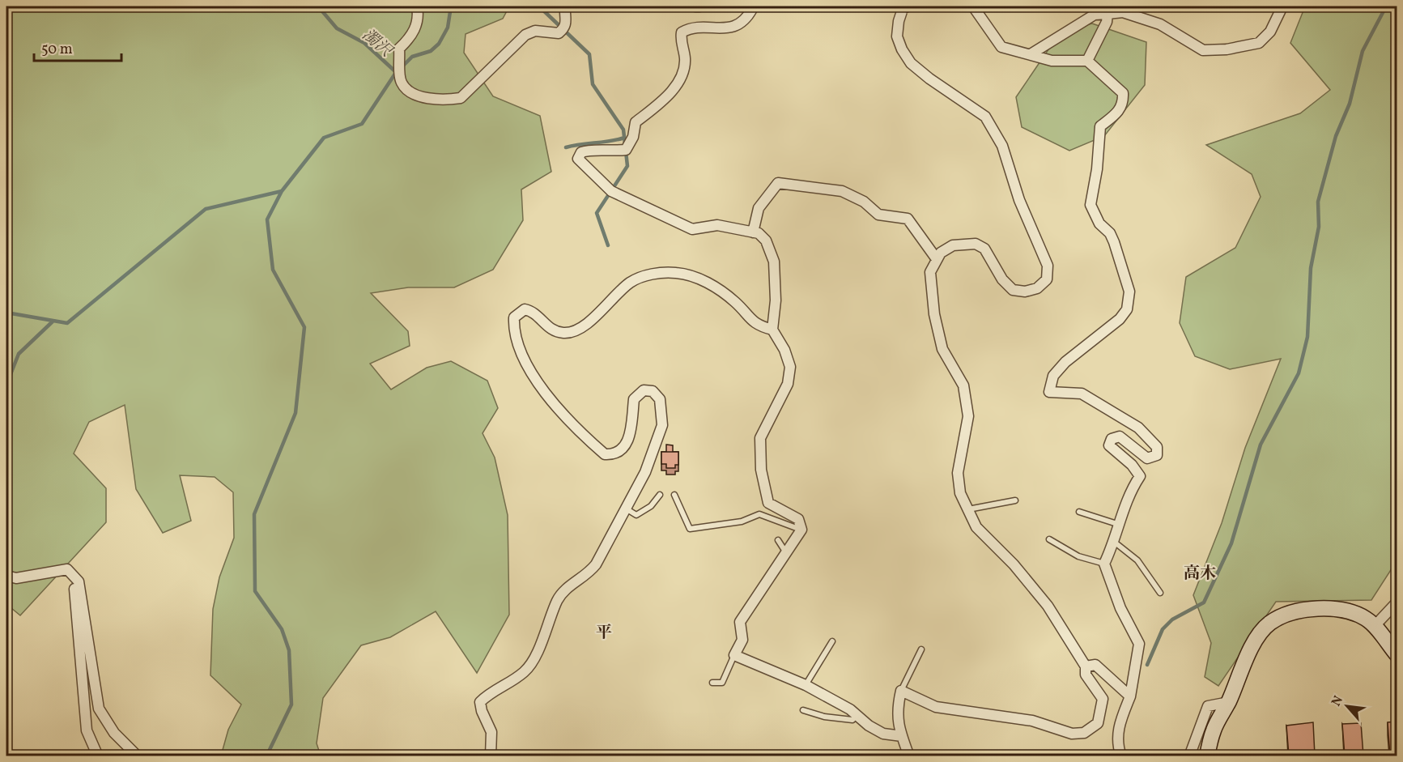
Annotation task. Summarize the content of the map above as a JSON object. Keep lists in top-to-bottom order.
{
  "districts": ["高木", "平"],
  "water": ["濁沢"],
  "scale_bar": "50 m",
  "north": "top left"
}
